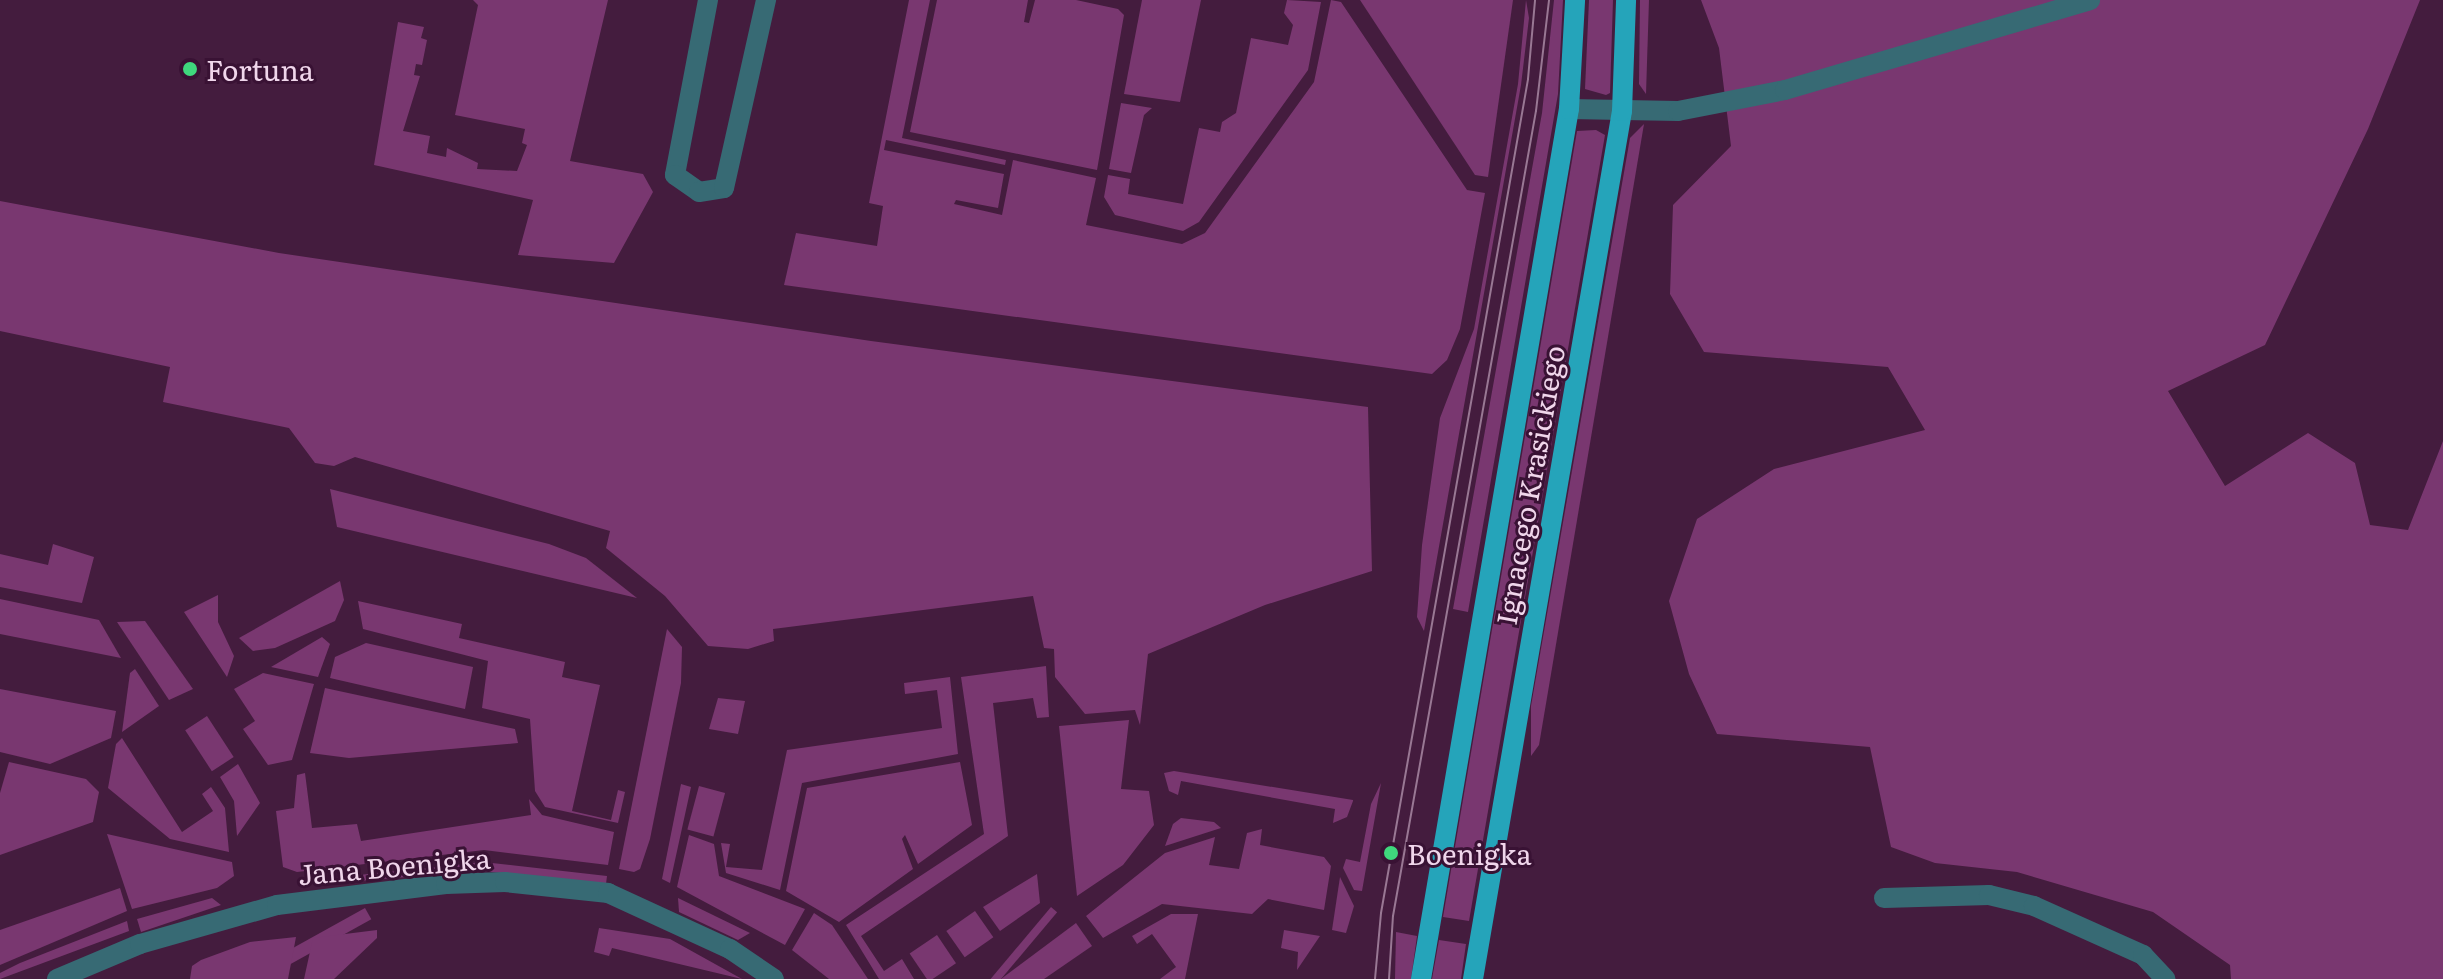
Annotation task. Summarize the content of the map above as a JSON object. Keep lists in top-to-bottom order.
{
  "streets": {
    "main road": ["Ignacego Krasickiego"],
    "street": ["Jana Boenigka"]
  },
  "places": ["Fortuna", "Boenigka"]
}
